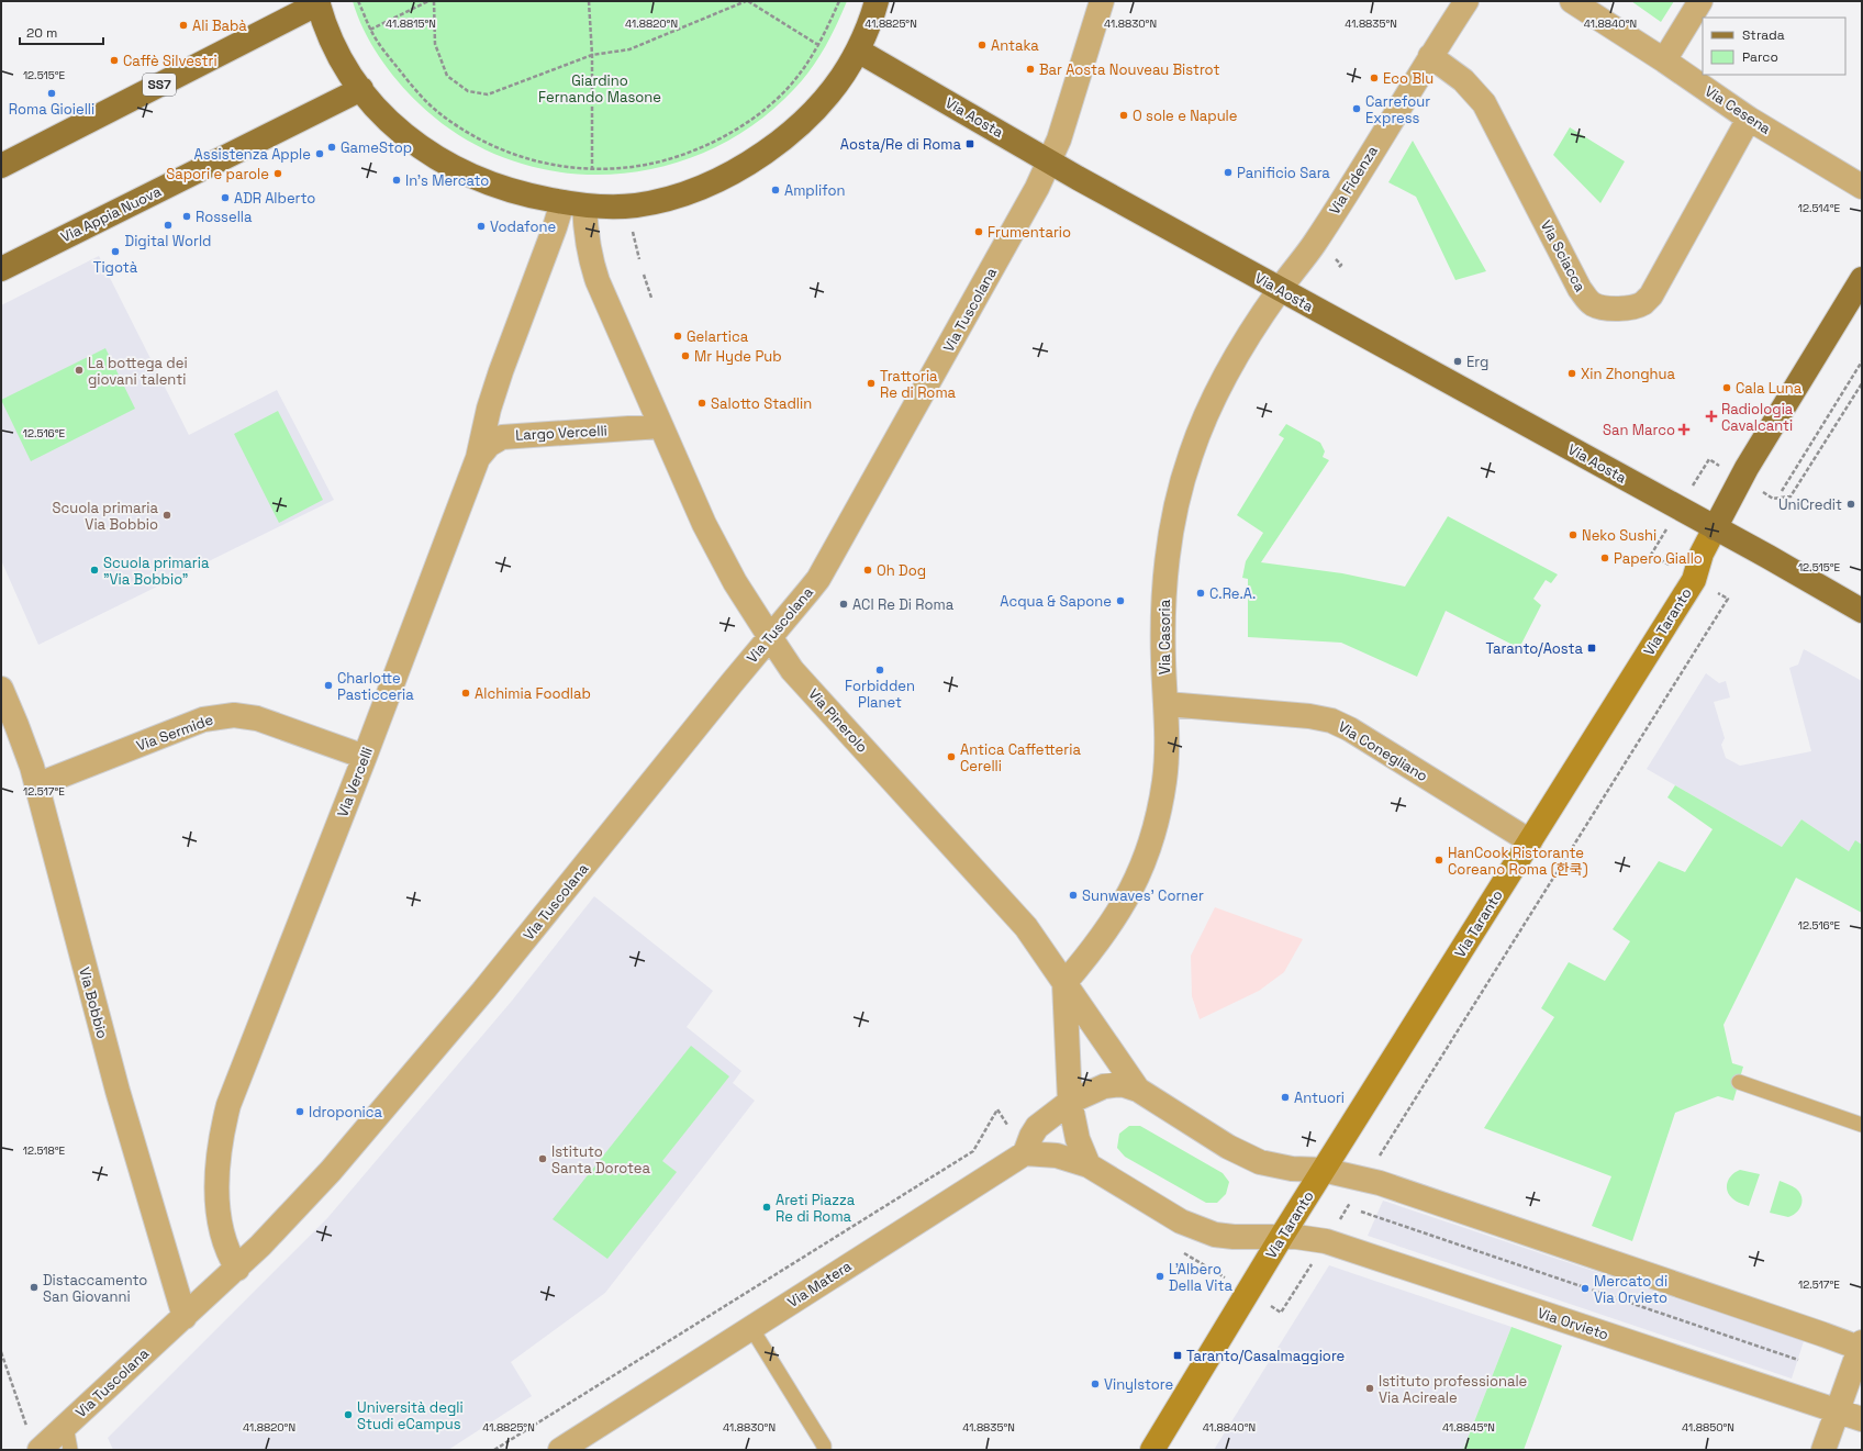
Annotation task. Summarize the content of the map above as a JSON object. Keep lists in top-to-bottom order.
{
  "streets": {
    "main road": [
      "SS7",
      "Via Aosta",
      "Via Appia Nuova",
      "Via Taranto"
    ],
    "street": [
      "Via Cesena",
      "Via Fidenza",
      "Via Sciacca",
      "Via Tuscolana",
      "Largo Vercelli",
      "Via Casoria",
      "Via Pinerolo",
      "Via Sermide",
      "Via Conegliano",
      "Via Vercelli",
      "Via Bobbio",
      "Via Matera",
      "Via Orvieto"
    ]
  },
  "crossings": [
    ["Via Cesena", "Via Sciacca"],
    ["Via Aosta", "Via Fidenza"],
    ["Via Aosta", "Via Tuscolana"],
    ["Via Aosta", "Via Taranto"],
    ["Via Aosta", "Via Casoria"],
    ["Via Fidenza", "Via Sciacca"],
    ["Via Fidenza", "Via Casoria"],
    ["Via Tuscolana", "Via Pinerolo"],
    ["Via Tuscolana", "Via Vercelli"],
    ["Via Tuscolana", "Via Bobbio"],
    ["Largo Vercelli", "Via Pinerolo"],
    ["Largo Vercelli", "Via Vercelli"],
    ["Via Taranto", "Via Conegliano"],
    ["Via Taranto", "Via Orvieto"],
    ["Via Casoria", "Via Pinerolo"],
    ["Via Casoria", "Via Conegliano"],
    ["Via Sermide", "Via Vercelli"],
    ["Via Sermide", "Via Bobbio"]
  ],
  "parks": ["Giardino Fernando Masone"],
  "places": {
    "other": [
      "Ali Babà",
      "Antaka",
      "Caffè Silvestri",
      "Bar Aosta Nouveau Bistrot",
      "Eco Blu",
      "Roma Gioielli",
      "Carrefour Express",
      "O sole e Napule",
      "GameStop",
      "Assistenza Apple",
      "Panificio Sara",
      "Sapori e parole",
      "In's Mercato",
      "Amplifon",
      "ADR Alberto",
      "Rossella",
      "Digital World",
      "Vodafone",
      "Frumentario",
      "Tigotà",
      "Gelartica",
      "Mr Hyde Pub",
      "Erg",
      "La bottega dei giovani talenti",
      "Xin Zhonghua",
      "Trattoria Re di Roma",
      "Cala Luna",
      "Salotto Stadlin",
      "UniCredit",
      "Scuola primaria Via Bobbio",
      "Neko Sushi",
      "Papero Giallo",
      "Scuola primaria \"Via Bobbio\"",
      "Oh Dog",
      "C.Re.A.",
      "Acqua & Sapone",
      "ACI Re Di Roma",
      "Forbidden Planet",
      "Charlotte Pasticceria",
      "Alchimia Foodlab",
      "Antica Caffetteria Cerelli",
      "HanCook Ristorante Coreano Roma (한쿡)",
      "Sunwaves' Corner",
      "Antuori",
      "Idroponica",
      "Istituto Santa Dorotea",
      "Areti Piazza Re di Roma",
      "L’Albero Della Vita",
      "Distaccamento San Giovanni",
      "Mercato di Via Orvieto",
      "Vinylstore",
      "Istituto professionale Via Acireale",
      "Università degli Studi eCampus"
    ],
    "transit": ["Aosta/Re di Roma", "Taranto/Aosta", "Taranto/Casalmaggiore"],
    "health": ["Radiologia Cavalcanti", "San Marco"]
  },
  "legend": ["Strada", "Parco"],
  "scale_bar": "20 m",
  "coordinates": [
    "41.8815°N",
    "41.8820°N",
    "41.8825°N",
    "41.8830°N",
    "41.8835°N",
    "41.8840°N",
    "12.515°E",
    "12.514°E",
    "12.516°E",
    "12.517°E",
    "12.518°E",
    "41.8845°N",
    "41.8850°N"
  ]
}
